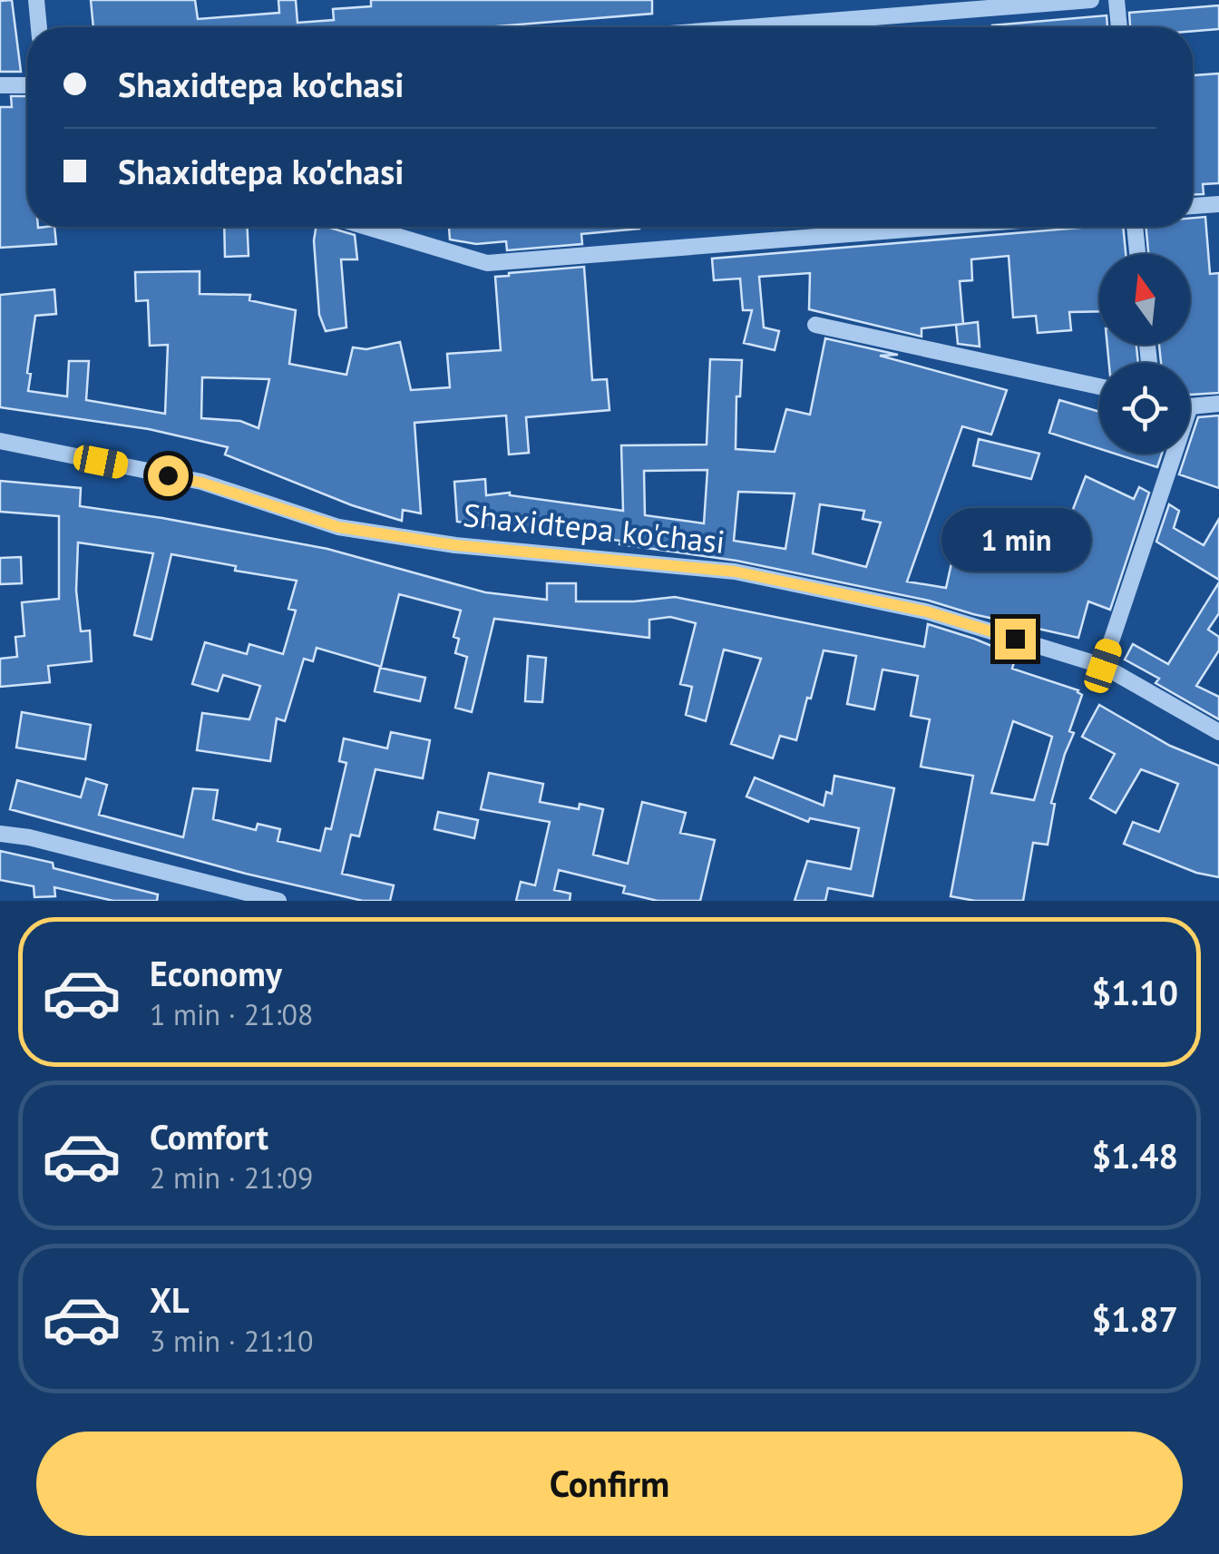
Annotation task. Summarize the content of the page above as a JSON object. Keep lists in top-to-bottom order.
{
  "streets": {
    "street": ["Shaxidtepa ko'chasi"]
  },
  "north": "top",
  "page": {
    "banner": ["Shaxidtepa ko'chasi", "Shaxidtepa ko'chasi"],
    "bubble": "1 min",
    "list": [
      {
        "name": "Economy",
        "note": "1 min · 21:08",
        "value": "$1.10"
      },
      {
        "name": "Comfort",
        "note": "2 min · 21:09",
        "value": "$1.48"
      },
      {
        "name": "XL",
        "note": "3 min · 21:10",
        "value": "$1.87"
      }
    ],
    "buttons": "Confirm"
  }
}
